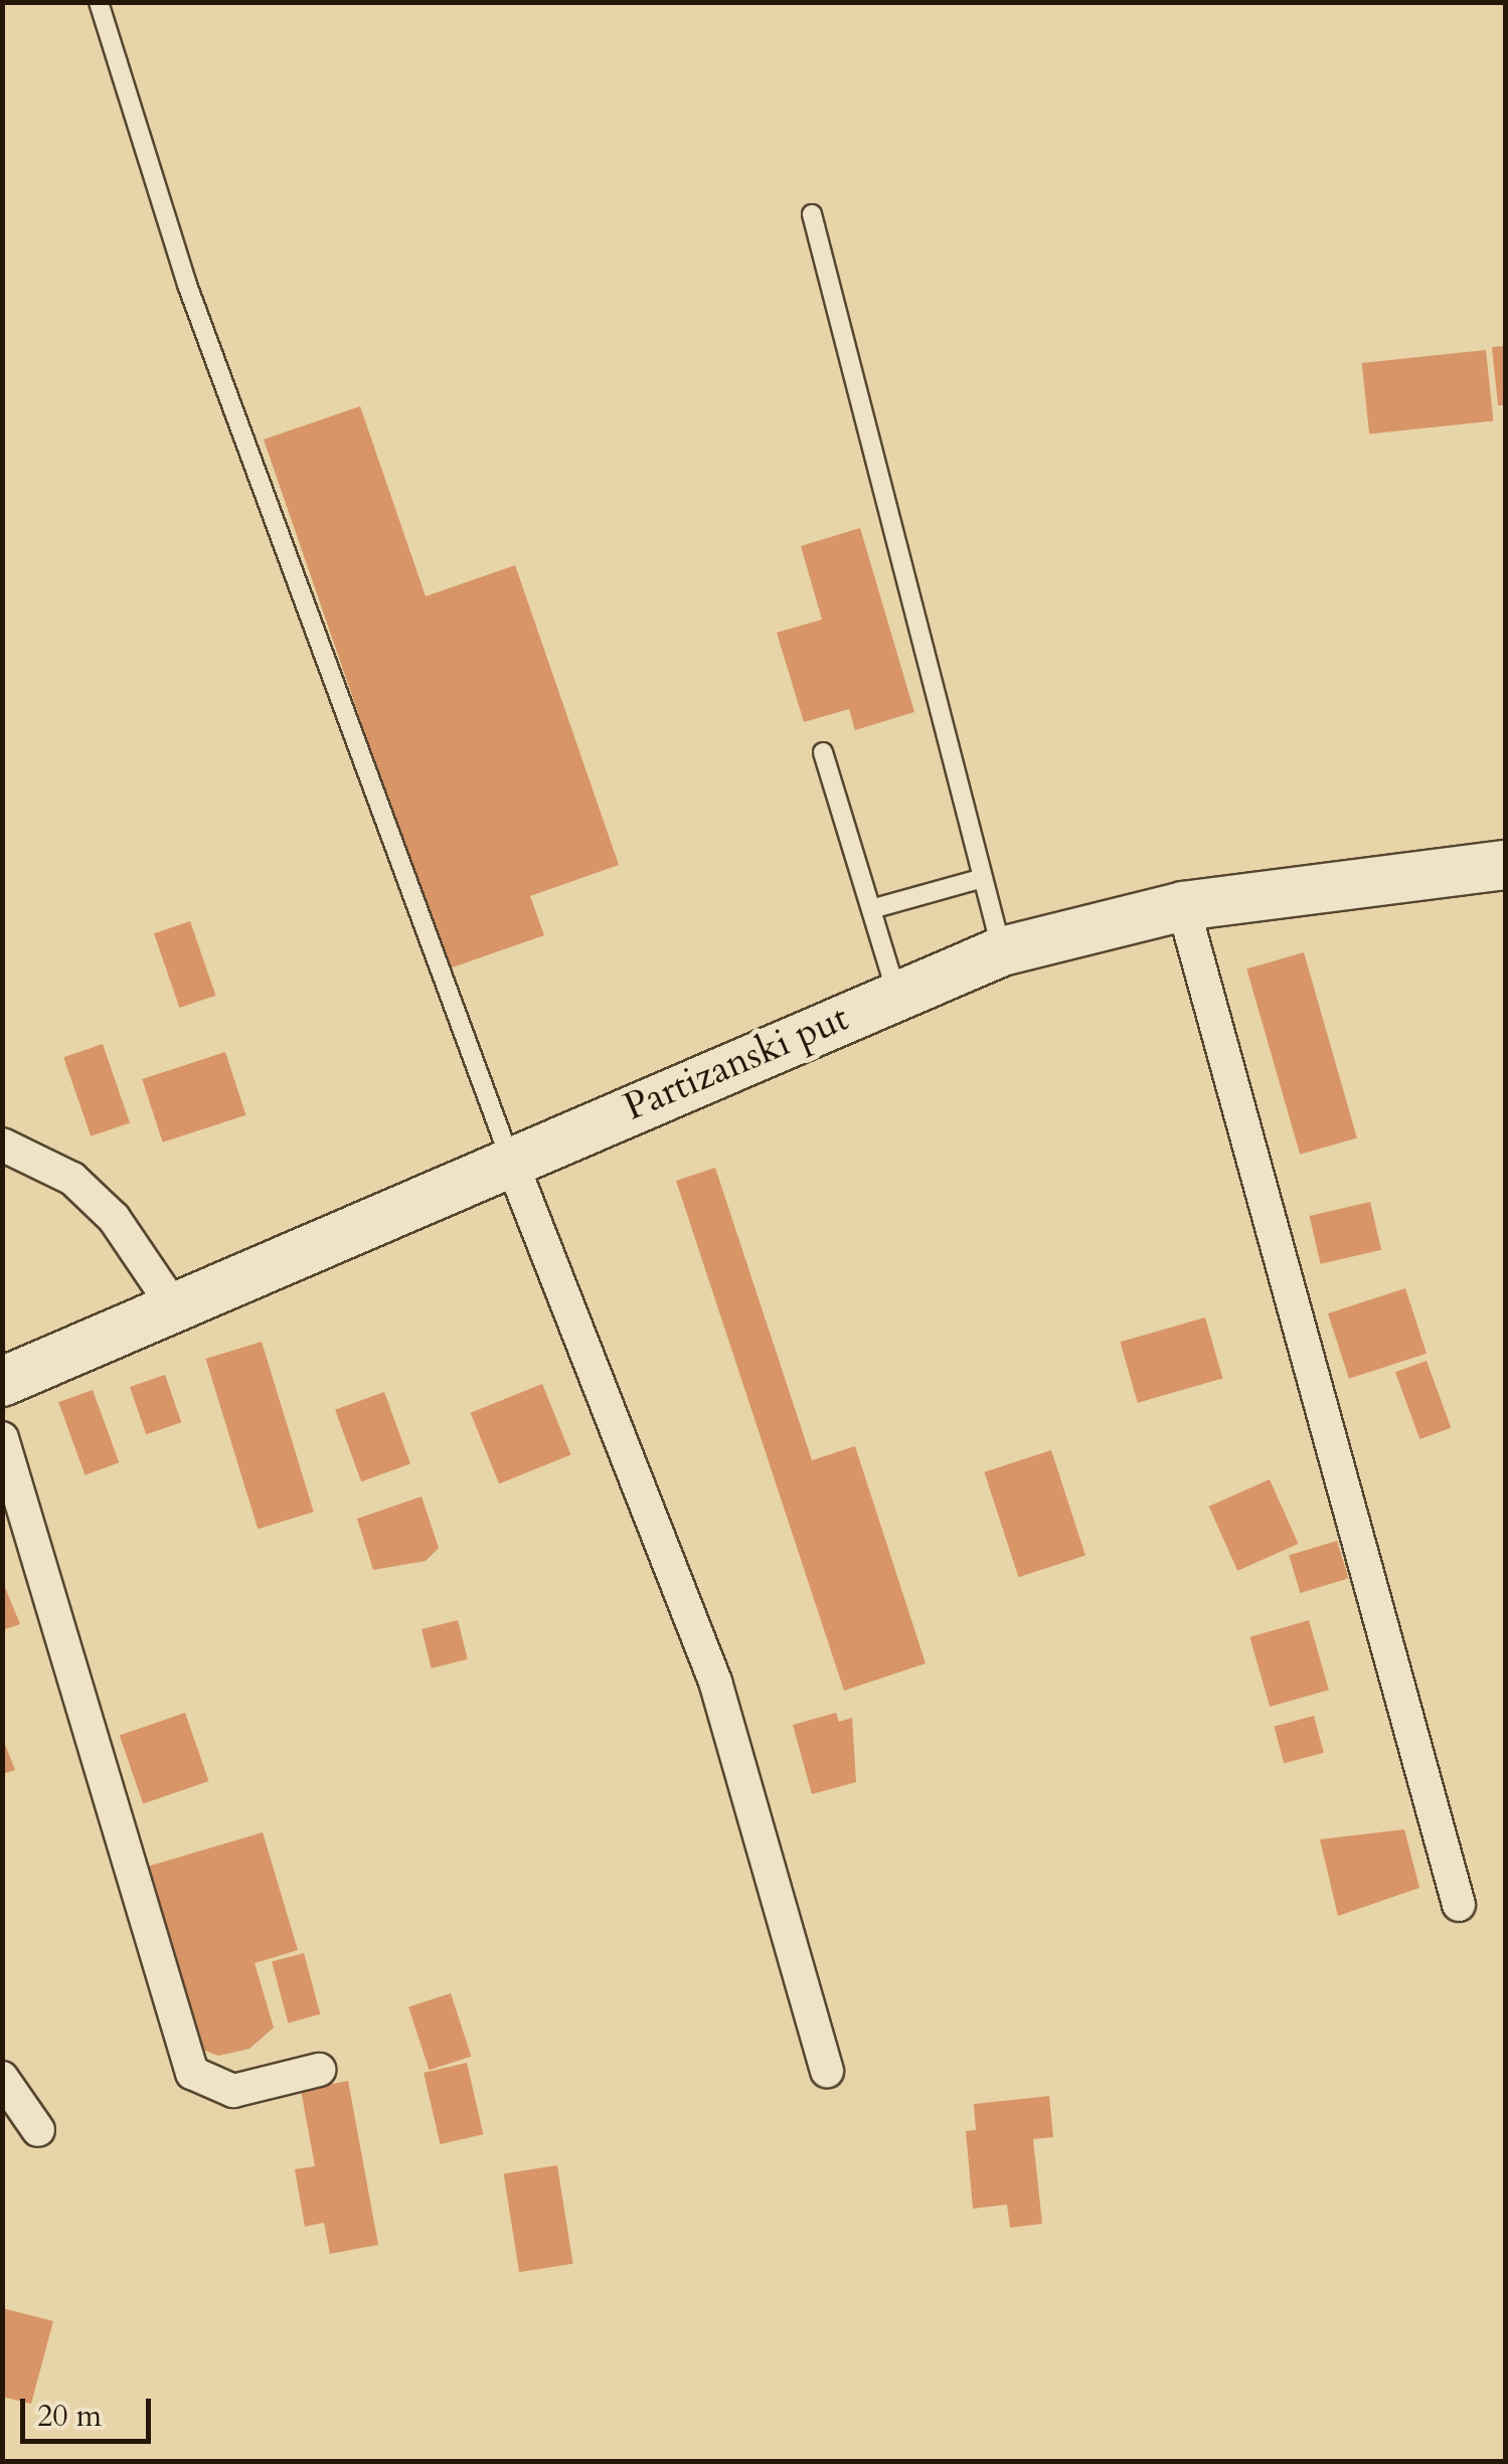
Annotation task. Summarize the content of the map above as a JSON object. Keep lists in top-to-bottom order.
{
  "streets": {
    "main road": ["Partizanski put"]
  },
  "scale_bar": "20 m"
}
